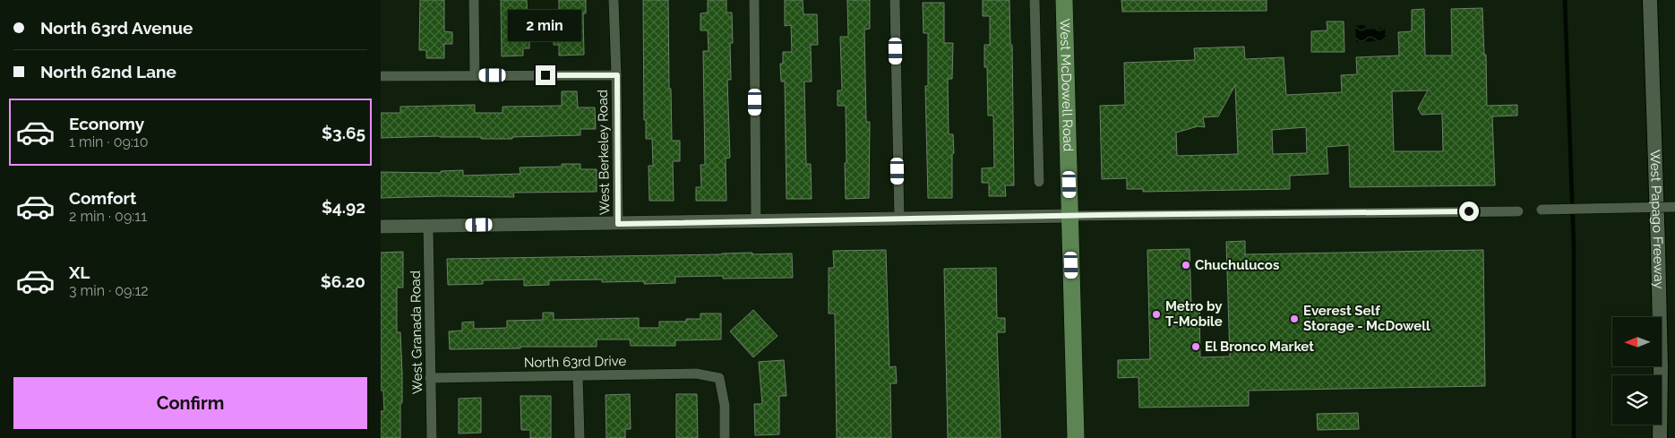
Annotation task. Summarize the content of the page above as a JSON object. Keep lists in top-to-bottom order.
{
  "streets": {
    "main road": ["West McDowell Road", "West Papago Freeway"],
    "street": ["West Berkeley Road", "West Granada Road", "North 63rd Drive"]
  },
  "crossings": [
    ["West Granada Road", "North 63rd Drive"]
  ],
  "places": [
    "Chuchulucos",
    "Metro by T-Mobile",
    "Everest Self Storage - McDowell",
    "El Bronco Market"
  ],
  "north": "left",
  "page": {
    "banner": ["North 63rd Avenue", "North 62nd Lane"],
    "bubble": "2 min",
    "list": [
      {
        "name": "Economy",
        "note": "1 min · 09:10",
        "value": "$3.65"
      },
      {
        "name": "Comfort",
        "note": "2 min · 09:11",
        "value": "$4.92"
      },
      {
        "name": "XL",
        "note": "3 min · 09:12",
        "value": "$6.20"
      }
    ],
    "buttons": "Confirm"
  }
}
